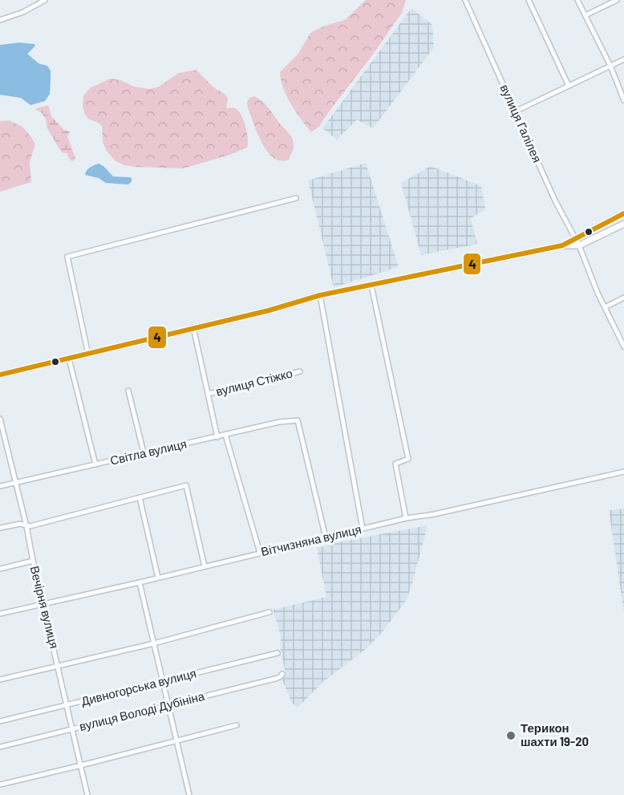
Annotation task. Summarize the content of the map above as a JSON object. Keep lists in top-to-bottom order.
{
  "streets": {
    "street": [
      "вулиця Галілея",
      "вулиця Стіжко",
      "Світла вулиця",
      "Вітчизняна вулиця",
      "Вечірня вулиця",
      "Дивногорська вулиця",
      "вулиця Володі Дубініна"
    ]
  },
  "crossings": [
    ["Світла вулиця", "Вітчизняна вулиця"],
    ["Світла вулиця", "Вечірня вулиця"],
    ["Вітчизняна вулиця", "Вечірня вулиця"],
    ["Вечірня вулиця", "Дивногорська вулиця"],
    ["Вечірня вулиця", "вулиця Володі Дубініна"]
  ],
  "places": ["Терикон шахти 19-20"],
  "lines": ["transit line 4"]
}
